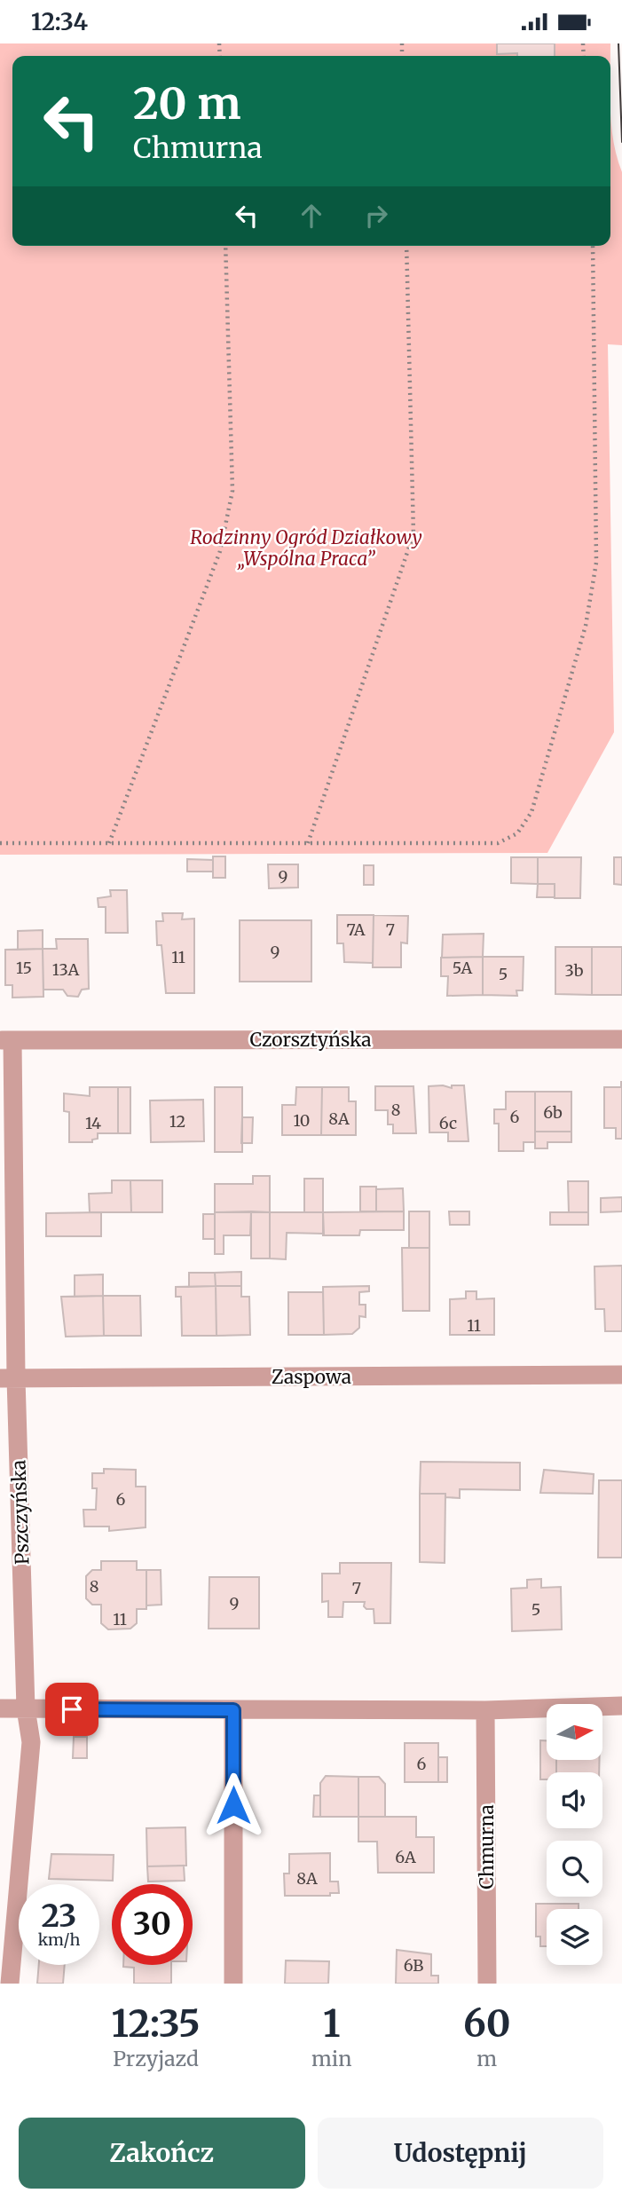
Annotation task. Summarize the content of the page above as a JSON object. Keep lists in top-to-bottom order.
{
  "streets": {
    "street": [
      "Czorsztyńska",
      "Zaspowa",
      "Pszczyńska",
      "Chmurna"
    ]
  },
  "crossings": [
    ["Czorsztyńska", "Pszczyńska"],
    ["Zaspowa", "Pszczyńska"]
  ],
  "parks": ["Rodzinny Ogród Działkowy „Wspólna Praca”"],
  "house_numbers": [
    "9",
    "7A",
    "7",
    "9",
    "11",
    "15",
    "5A",
    "13A",
    "3b",
    "5",
    "8",
    "6b",
    "6",
    "8A",
    "10",
    "12",
    "14",
    "6c",
    "11",
    "6",
    "8",
    "7",
    "9",
    "5",
    "11",
    "6",
    "6A",
    "8A",
    "6B"
  ],
  "north": "right",
  "page": {
    "status": "12:34",
    "turn": ["20 m", "Chmurna"],
    "speed": "23 km/h",
    "limit": "30",
    "eta": [
      "12:35",
      "Przyjazd",
      "1",
      "min",
      "60",
      "m"
    ],
    "buttons": ["Zakończ", "Udostępnij"]
  }
}
